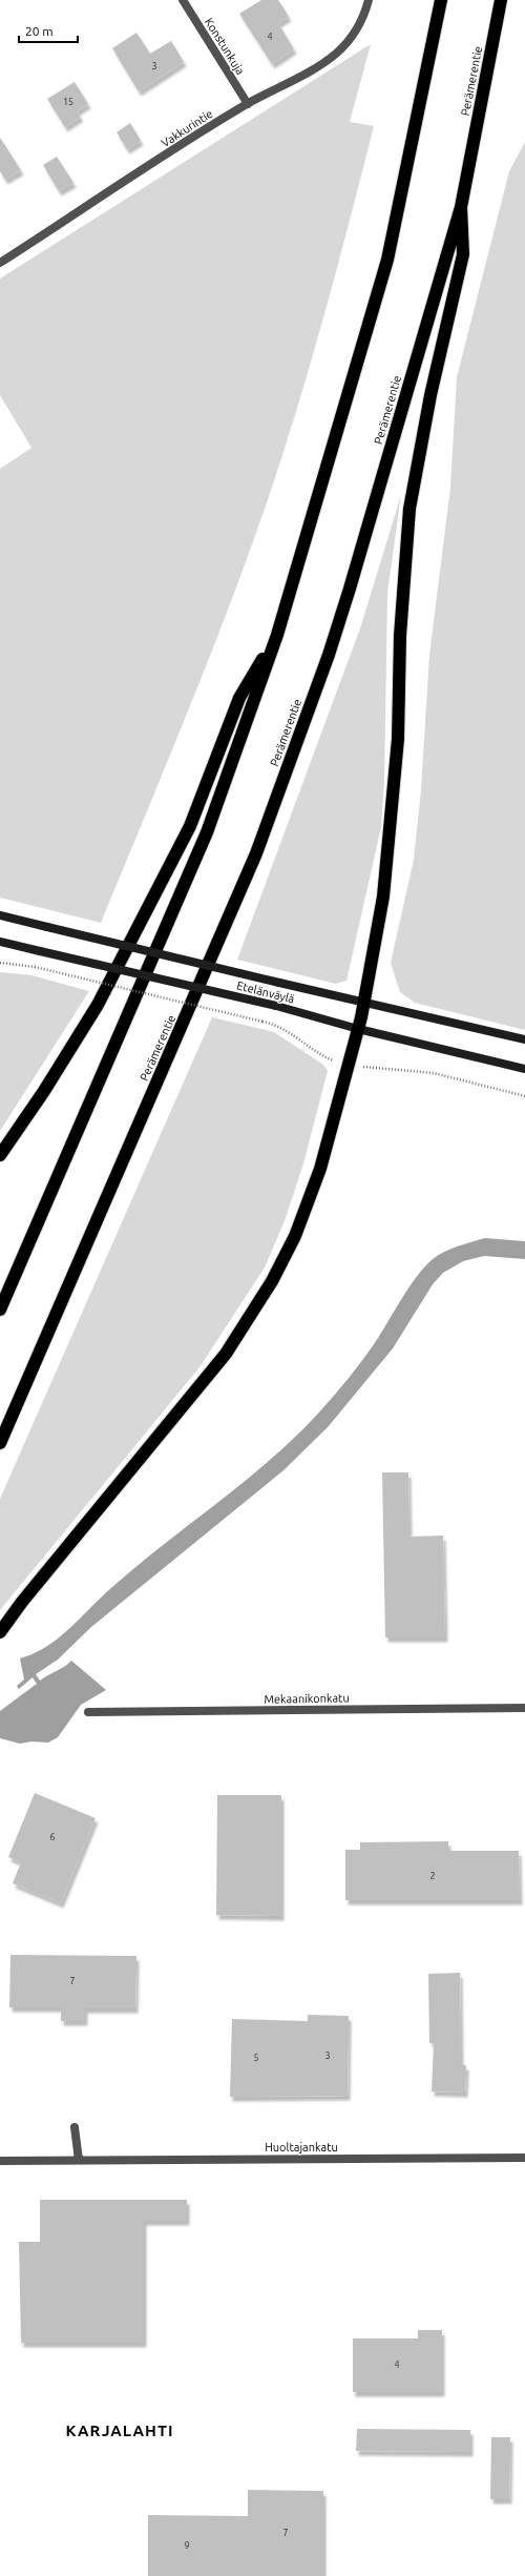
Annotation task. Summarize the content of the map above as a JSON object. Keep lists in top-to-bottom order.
{
  "streets": {
    "highway": ["Perämerentie"],
    "main road": ["Etelänväylä"],
    "street": [
      "Konstunkuja",
      "Vakkurintie",
      "Mekaanikonkatu",
      "Huoltajankatu"
    ]
  },
  "crossings": [
    ["Konstunkuja", "Vakkurintie"]
  ],
  "districts": ["KARJALAHTI"],
  "house_numbers": [
    "4",
    "3",
    "15",
    "6",
    "2",
    "7",
    "3",
    "5",
    "4",
    "7",
    "9"
  ],
  "scale_bar": "20 m"
}
